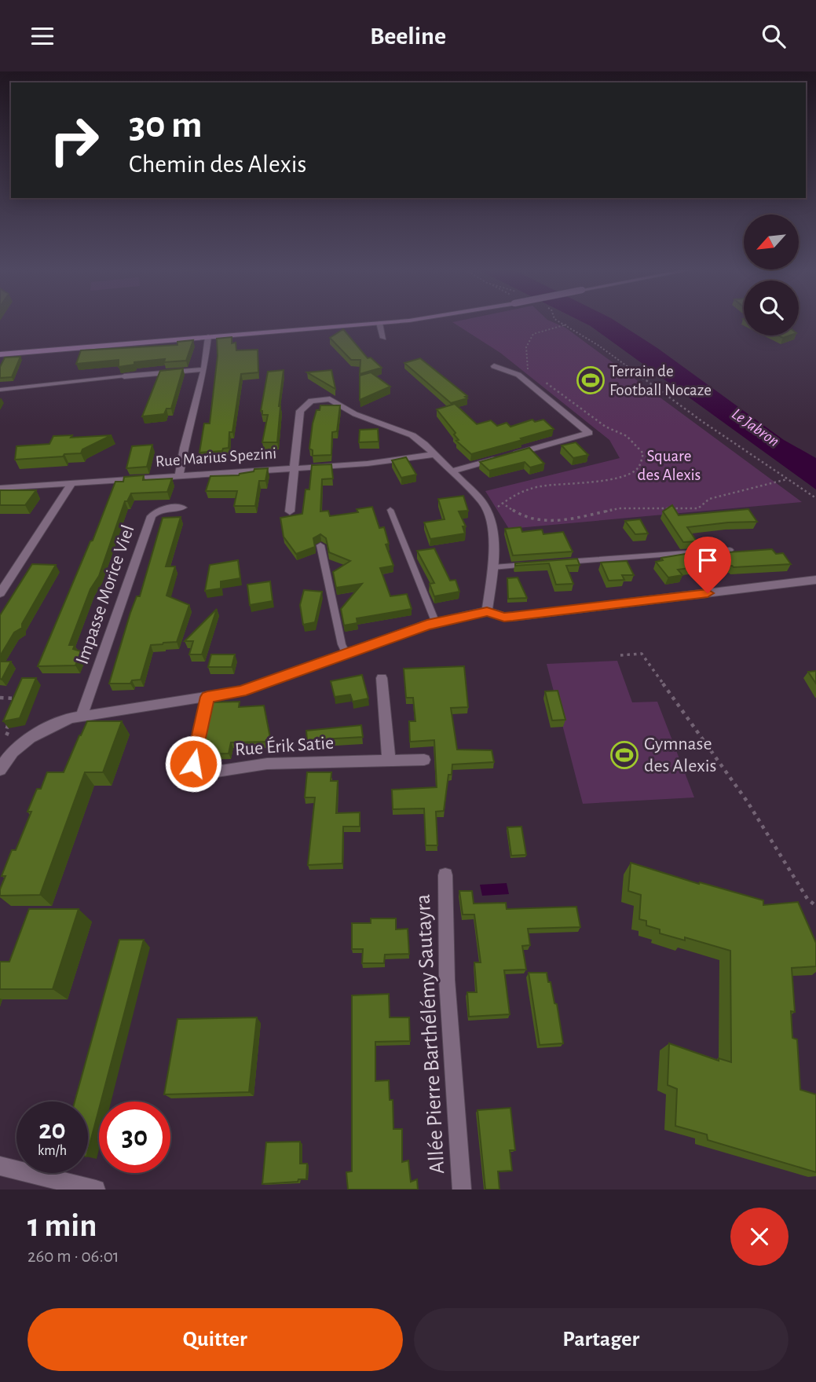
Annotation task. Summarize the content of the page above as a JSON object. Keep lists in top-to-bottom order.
{
  "streets": {
    "street": [
      "Rue Marius Spezini",
      "Impasse Morice Viel",
      "Rue Érik Satie",
      "Allée Pierre Barthélémy Sautayra"
    ]
  },
  "water": ["Le Jabron"],
  "parks": ["Square des Alexis"],
  "places": {
    "sports": ["Terrain de Football Nocaze", "Gymnase des Alexis"]
  },
  "north": "bottom left",
  "page": {
    "header": "Beeline",
    "turn": ["30 m", "Chemin des Alexis"],
    "speed": "20 km/h",
    "limit": "30",
    "heading": ["1 min", "260 m · 06:01"],
    "buttons": ["Quitter", "Partager"]
  }
}
